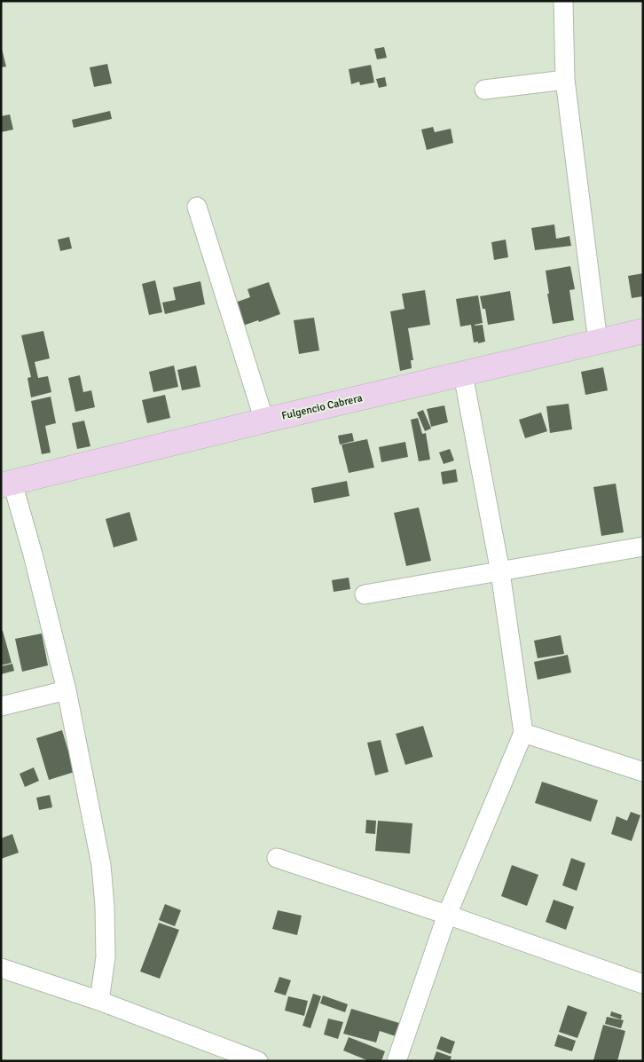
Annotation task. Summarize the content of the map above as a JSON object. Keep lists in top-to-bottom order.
{
  "streets": {
    "main road": ["Fulgencio Cabrera"]
  }
}
